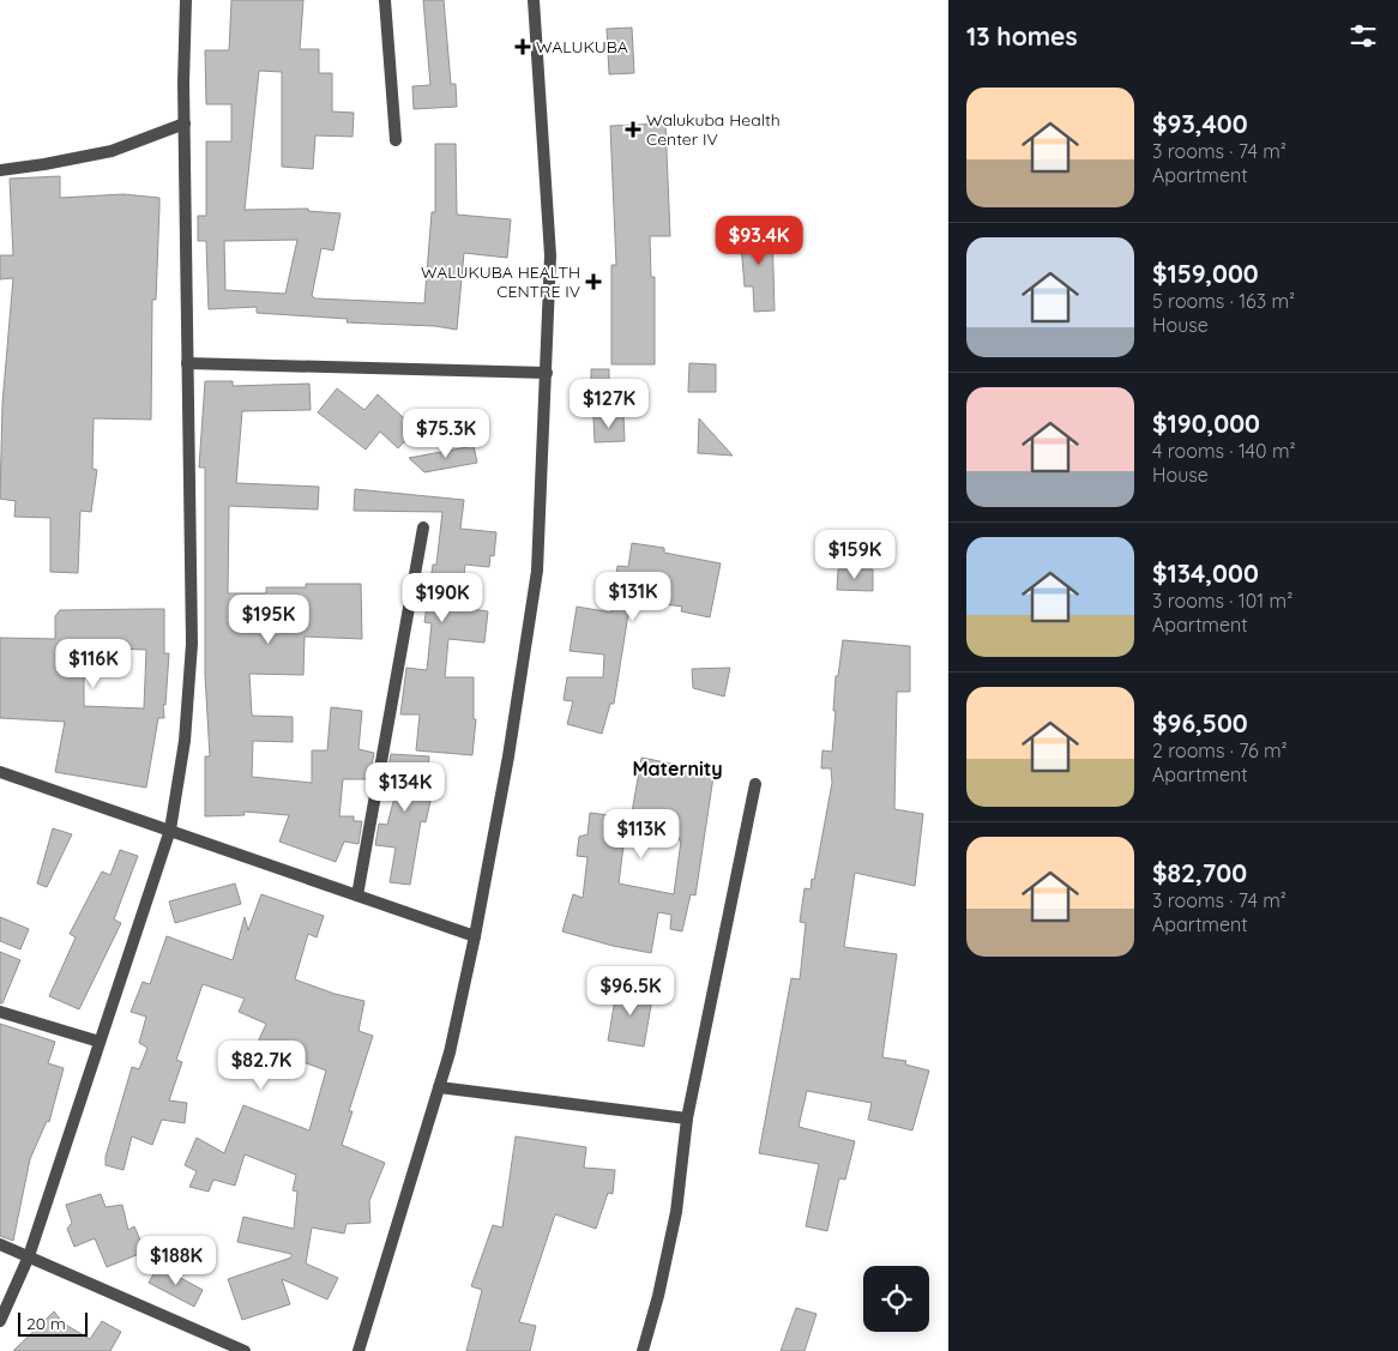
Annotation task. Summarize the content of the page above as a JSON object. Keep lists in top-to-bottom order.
{
  "districts": ["Maternity"],
  "places": {
    "health": ["WALUKUBA", "Walukuba Health Center IV", "WALUKUBA HEALTH CENTRE IV"]
  },
  "scale_bar": "20 m",
  "page": {
    "heading": "13 homes",
    "list": [
      {
        "name": "$93,400",
        "note": "3 rooms · 74 m² · Apartment"
      },
      {
        "name": "$159,000",
        "note": "5 rooms · 163 m² · House"
      },
      {
        "name": "$190,000",
        "note": "4 rooms · 140 m² · House"
      },
      {
        "name": "$134,000",
        "note": "3 rooms · 101 m² · Apartment"
      },
      {
        "name": "$96,500",
        "note": "2 rooms · 76 m² · Apartment"
      },
      {
        "name": "$82,700",
        "note": "3 rooms · 74 m² · Apartment"
      }
    ],
    "price": [
      "$93.4K",
      "$127K",
      "$75.3K",
      "$159K",
      "$131K",
      "$190K",
      "$195K",
      "$116K",
      "$134K",
      "$113K",
      "$96.5K",
      "$82.7K",
      "$188K"
    ],
    "scale": "20 m"
  }
}
